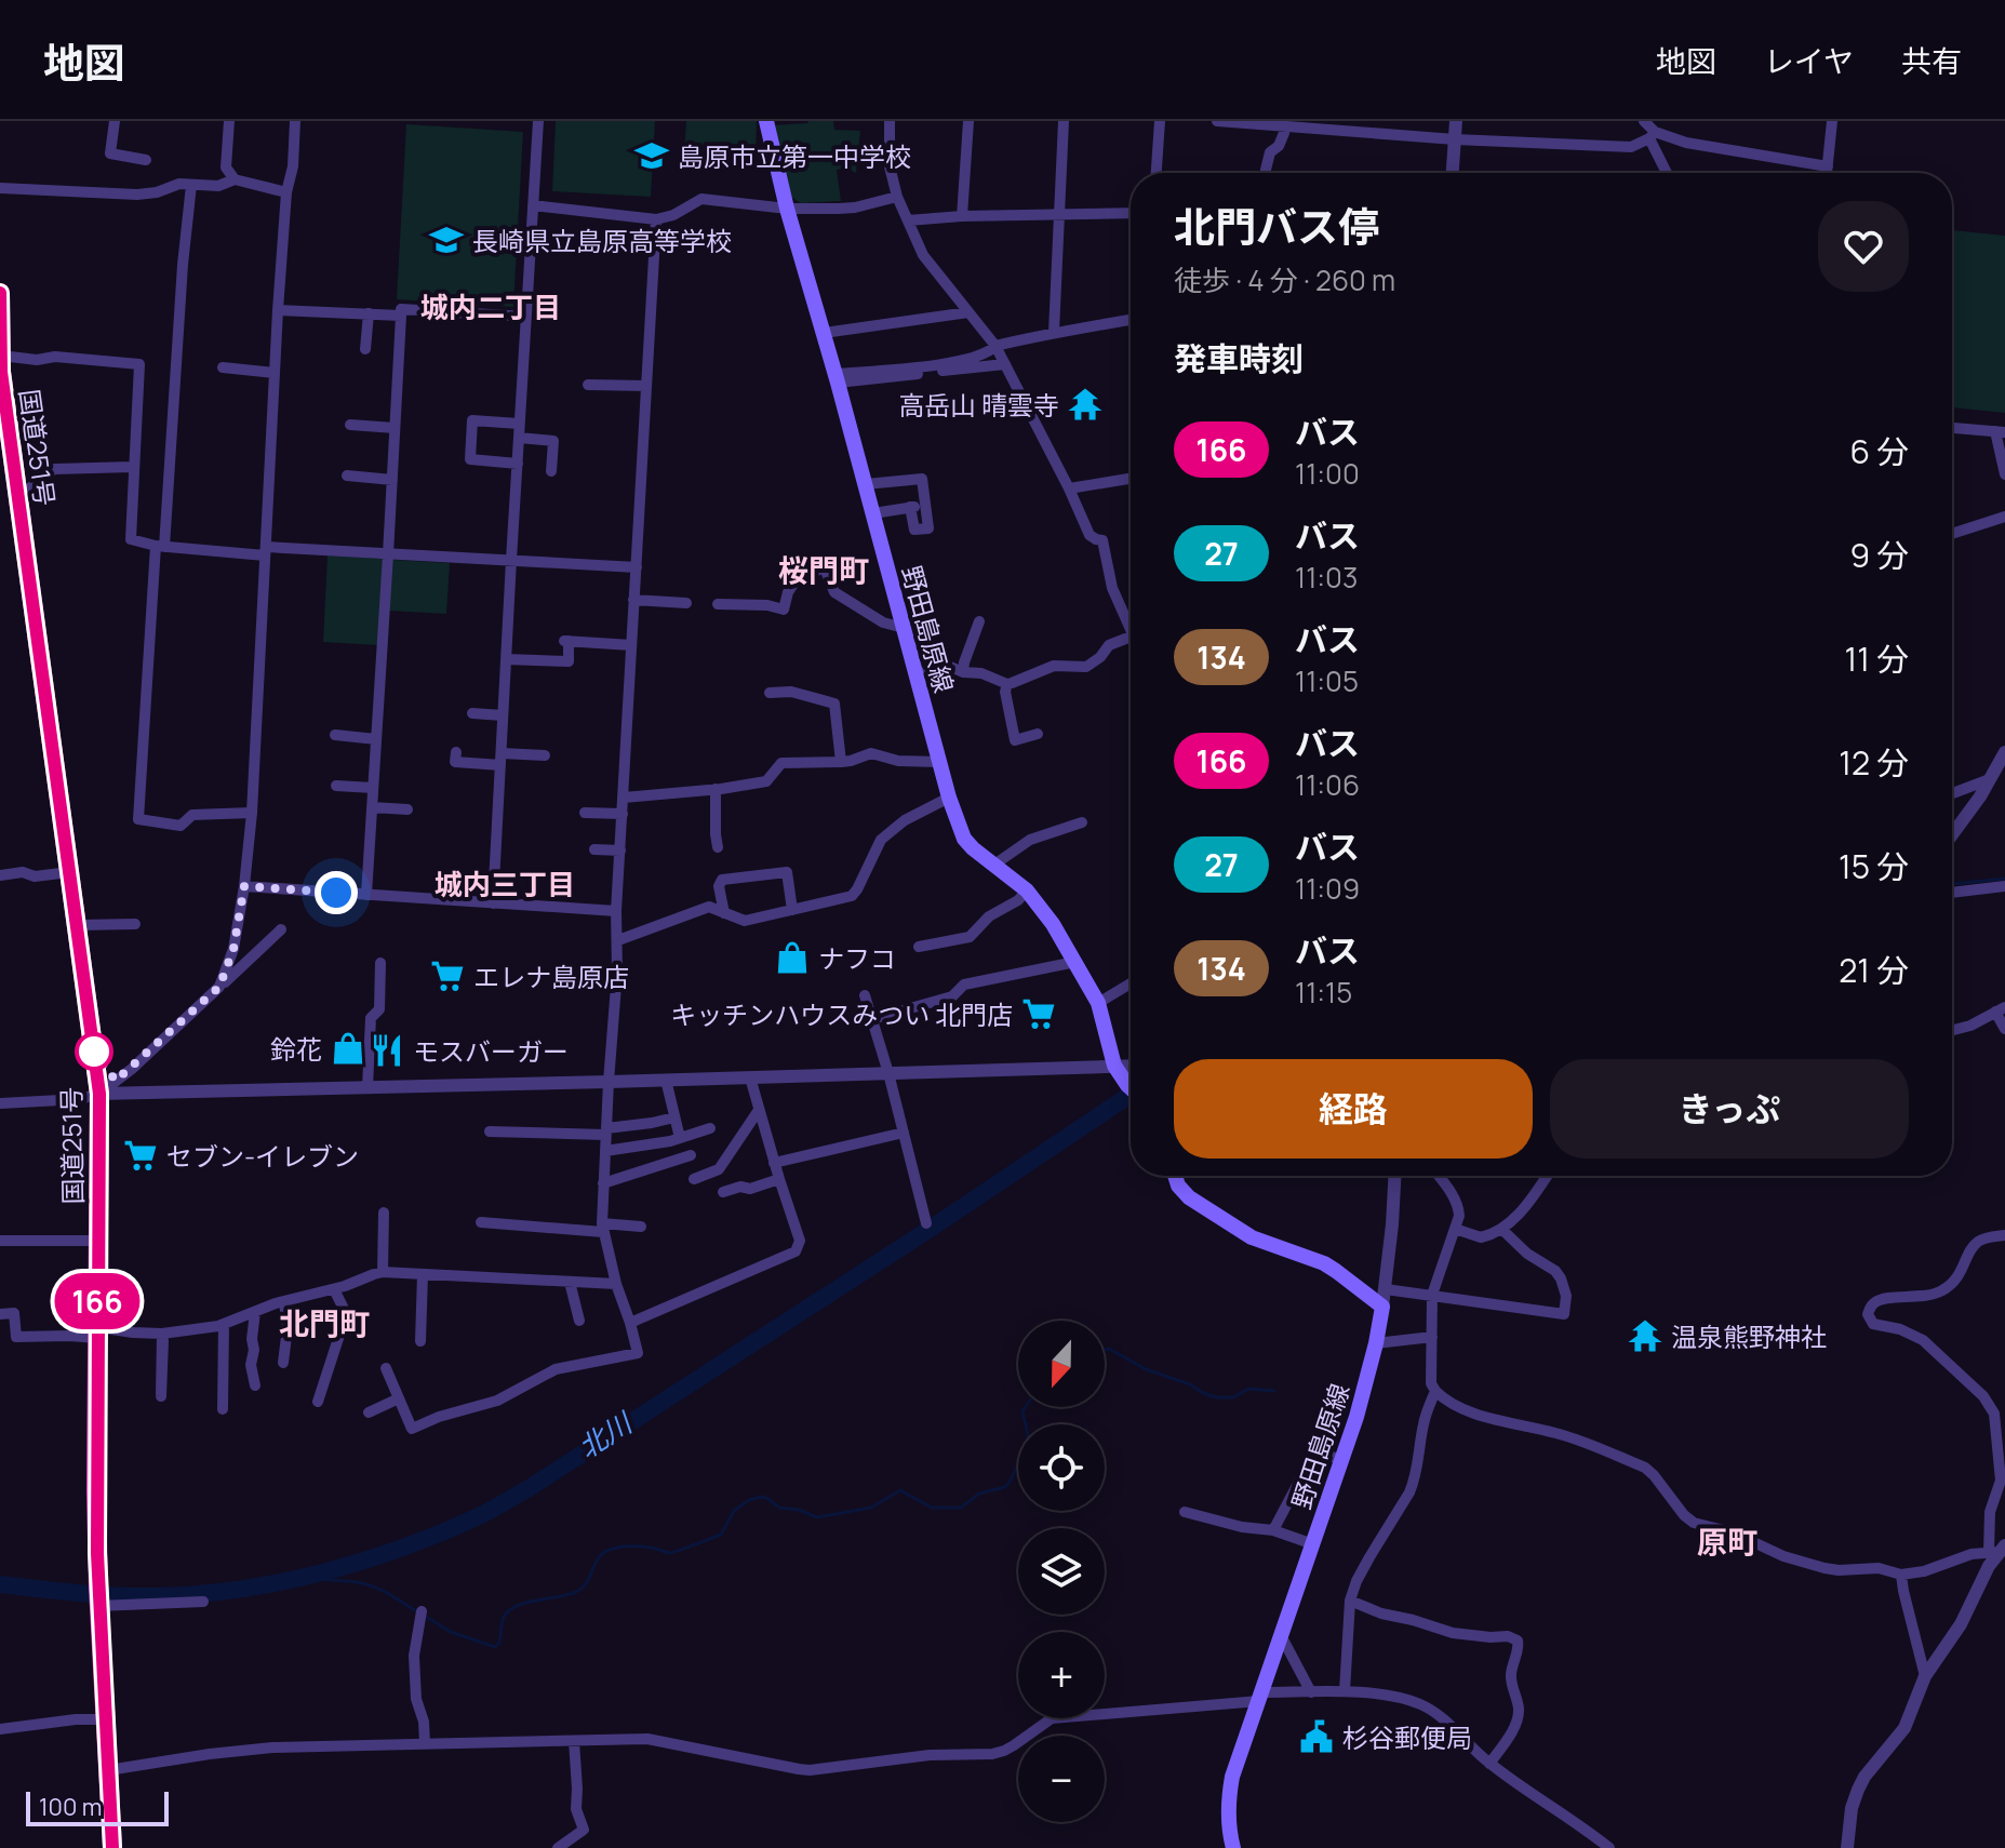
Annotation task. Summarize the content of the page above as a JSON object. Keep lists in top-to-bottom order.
{
  "streets": {
    "highway": ["国道251号"],
    "main road": ["野田島原線"]
  },
  "districts": [
    "城内二丁目",
    "桜門町",
    "城内三丁目",
    "北門町",
    "原町"
  ],
  "water": ["北川"],
  "places": {
    "school or university": ["島原市立第一中学校", "長崎県立島原高等学校"],
    "temple": ["高岳山 晴雲寺", "温泉熊野神社"],
    "shop": ["ナフコ", "鈴花"],
    "supermarket": ["エレナ島原店", "キッチンハウスみつい 北門店", "セブン-イレブン"],
    "restaurant": ["モスバーガー"],
    "public building": ["杉谷郵便局"]
  },
  "lines": ["bus line 166"],
  "scale_bar": "100 m",
  "north": "bottom",
  "page": {
    "header": "地図",
    "nav": ["地図", "レイヤ", "共有"],
    "on_map": "166",
    "heading": [
      ["北門バス停", "徒歩 · 4 分 · 260 m"],
      "発車時刻"
    ],
    "list": [
      {
        "mark": "166",
        "name": "バス",
        "note": "11:00",
        "value": "6 分"
      },
      {
        "mark": "27",
        "name": "バス",
        "note": "11:03",
        "value": "9 分"
      },
      {
        "mark": "134",
        "name": "バス",
        "note": "11:05",
        "value": "11 分"
      },
      {
        "mark": "166",
        "name": "バス",
        "note": "11:06",
        "value": "12 分"
      },
      {
        "mark": "27",
        "name": "バス",
        "note": "11:09",
        "value": "15 分"
      },
      {
        "mark": "134",
        "name": "バス",
        "note": "11:15",
        "value": "21 分"
      }
    ],
    "buttons": ["経路", "きっぷ"],
    "map_buttons": ["+", "−"],
    "scale": "100 m"
  }
}
